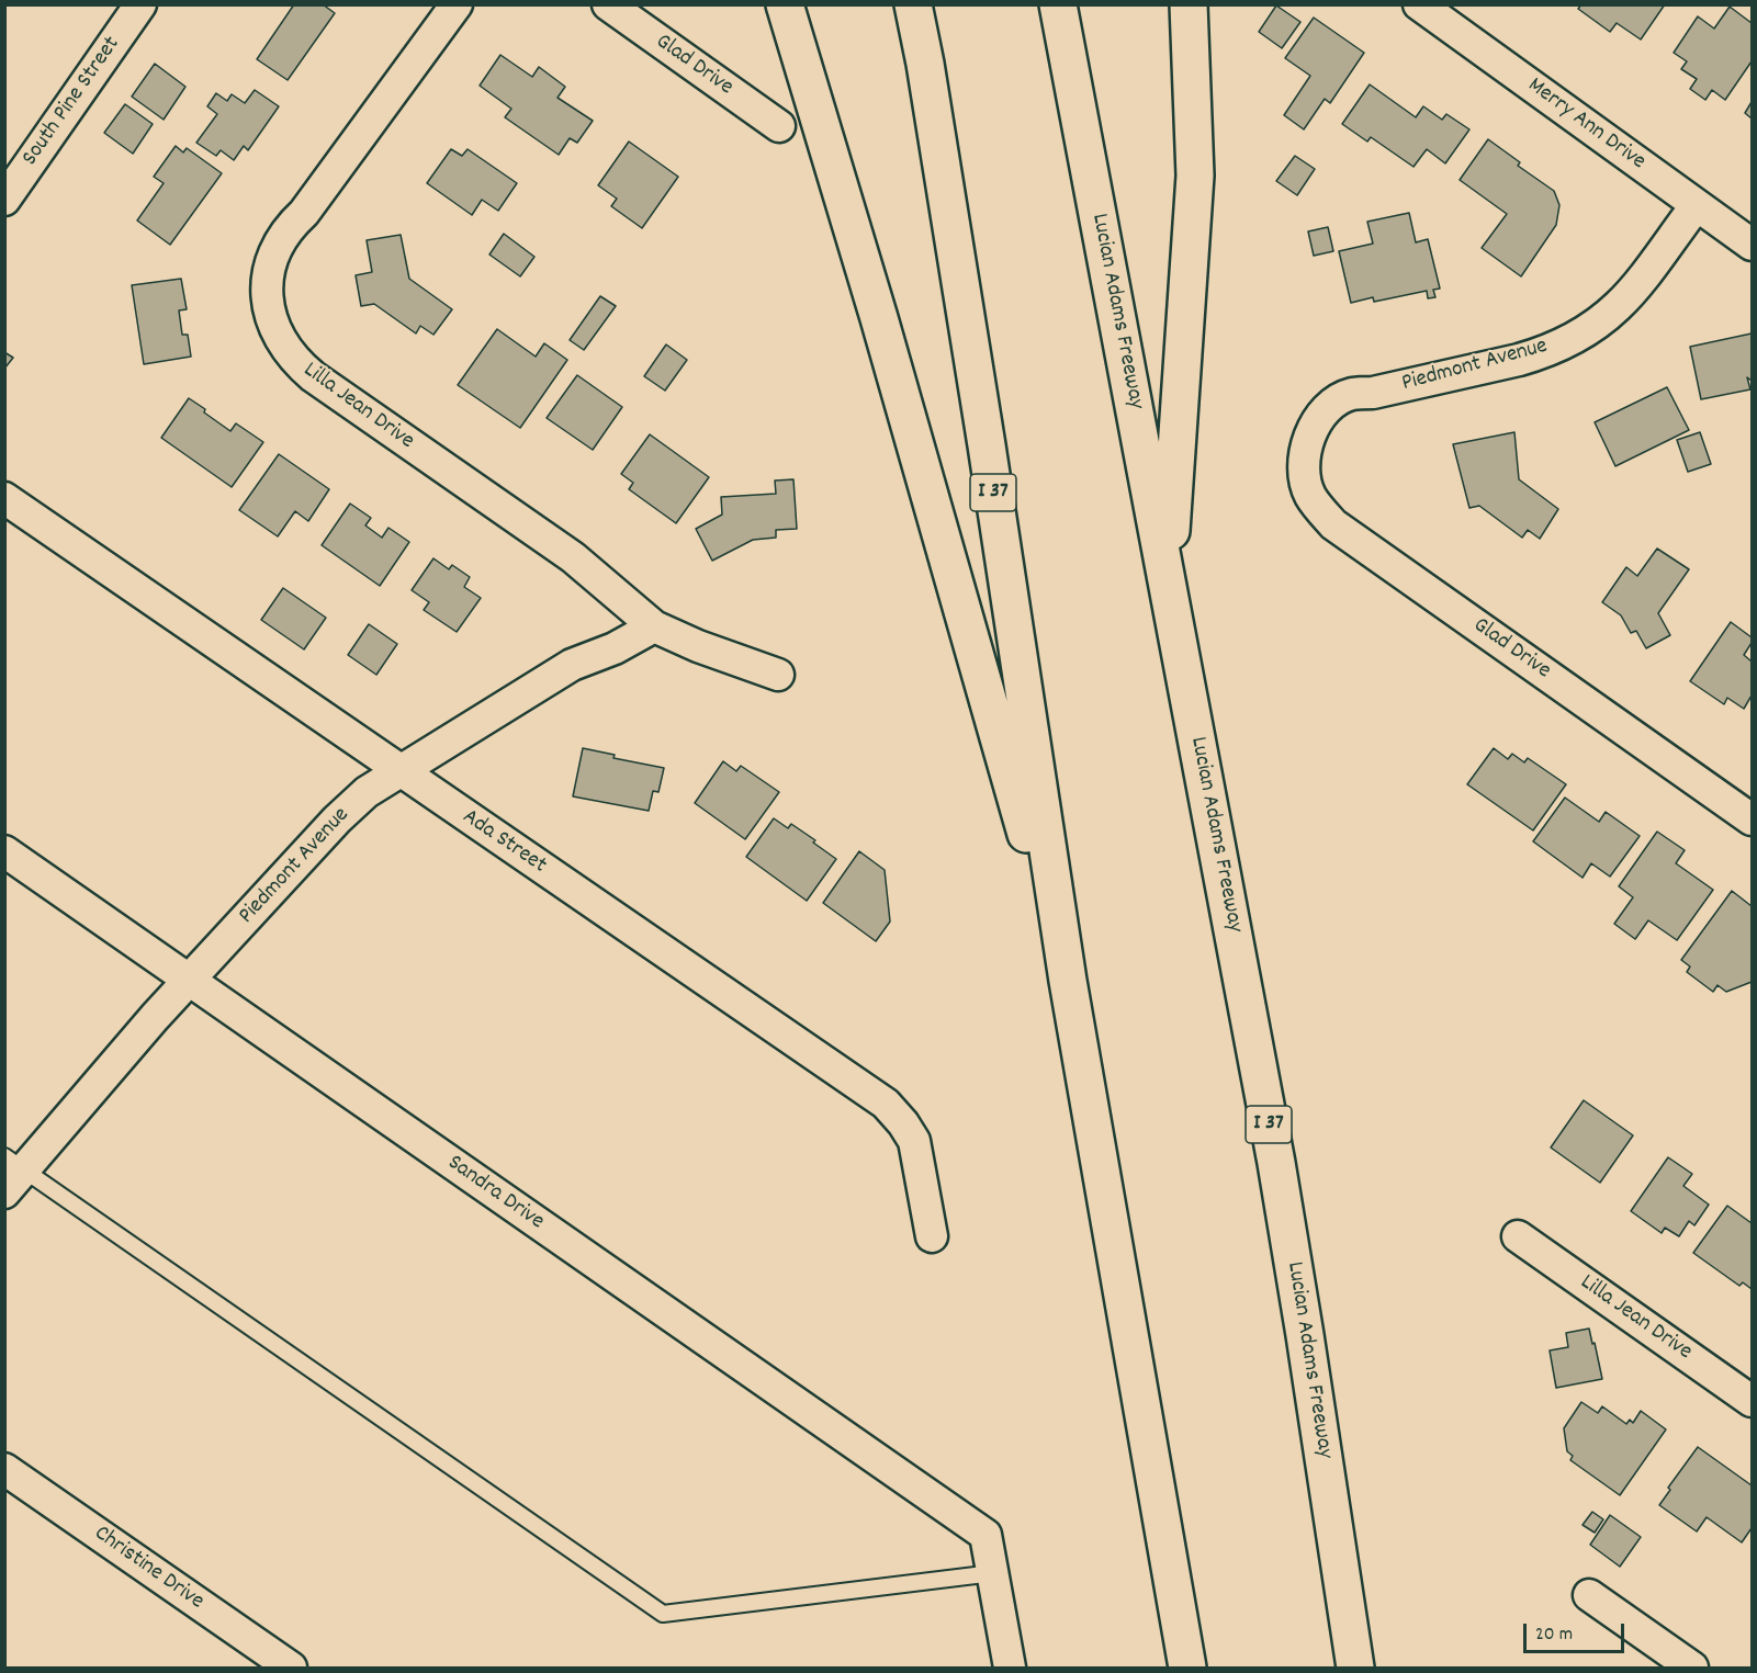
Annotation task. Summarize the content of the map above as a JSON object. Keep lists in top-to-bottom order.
{
  "streets": {
    "highway": ["Lucian Adams Freeway", "I 37"],
    "street": [
      "Glad Drive",
      "South Pine Street",
      "Merry Ann Drive",
      "Piedmont Avenue",
      "Lilla Jean Drive",
      "Ada Street",
      "Sandra Drive",
      "Christine Drive"
    ]
  },
  "crossings": [
    ["Glad Drive", "Piedmont Avenue"],
    ["Merry Ann Drive", "Piedmont Avenue"],
    ["Piedmont Avenue", "Lilla Jean Drive"],
    ["Piedmont Avenue", "Ada Street"],
    ["Piedmont Avenue", "Sandra Drive"]
  ],
  "scale_bar": "20 m"
}
